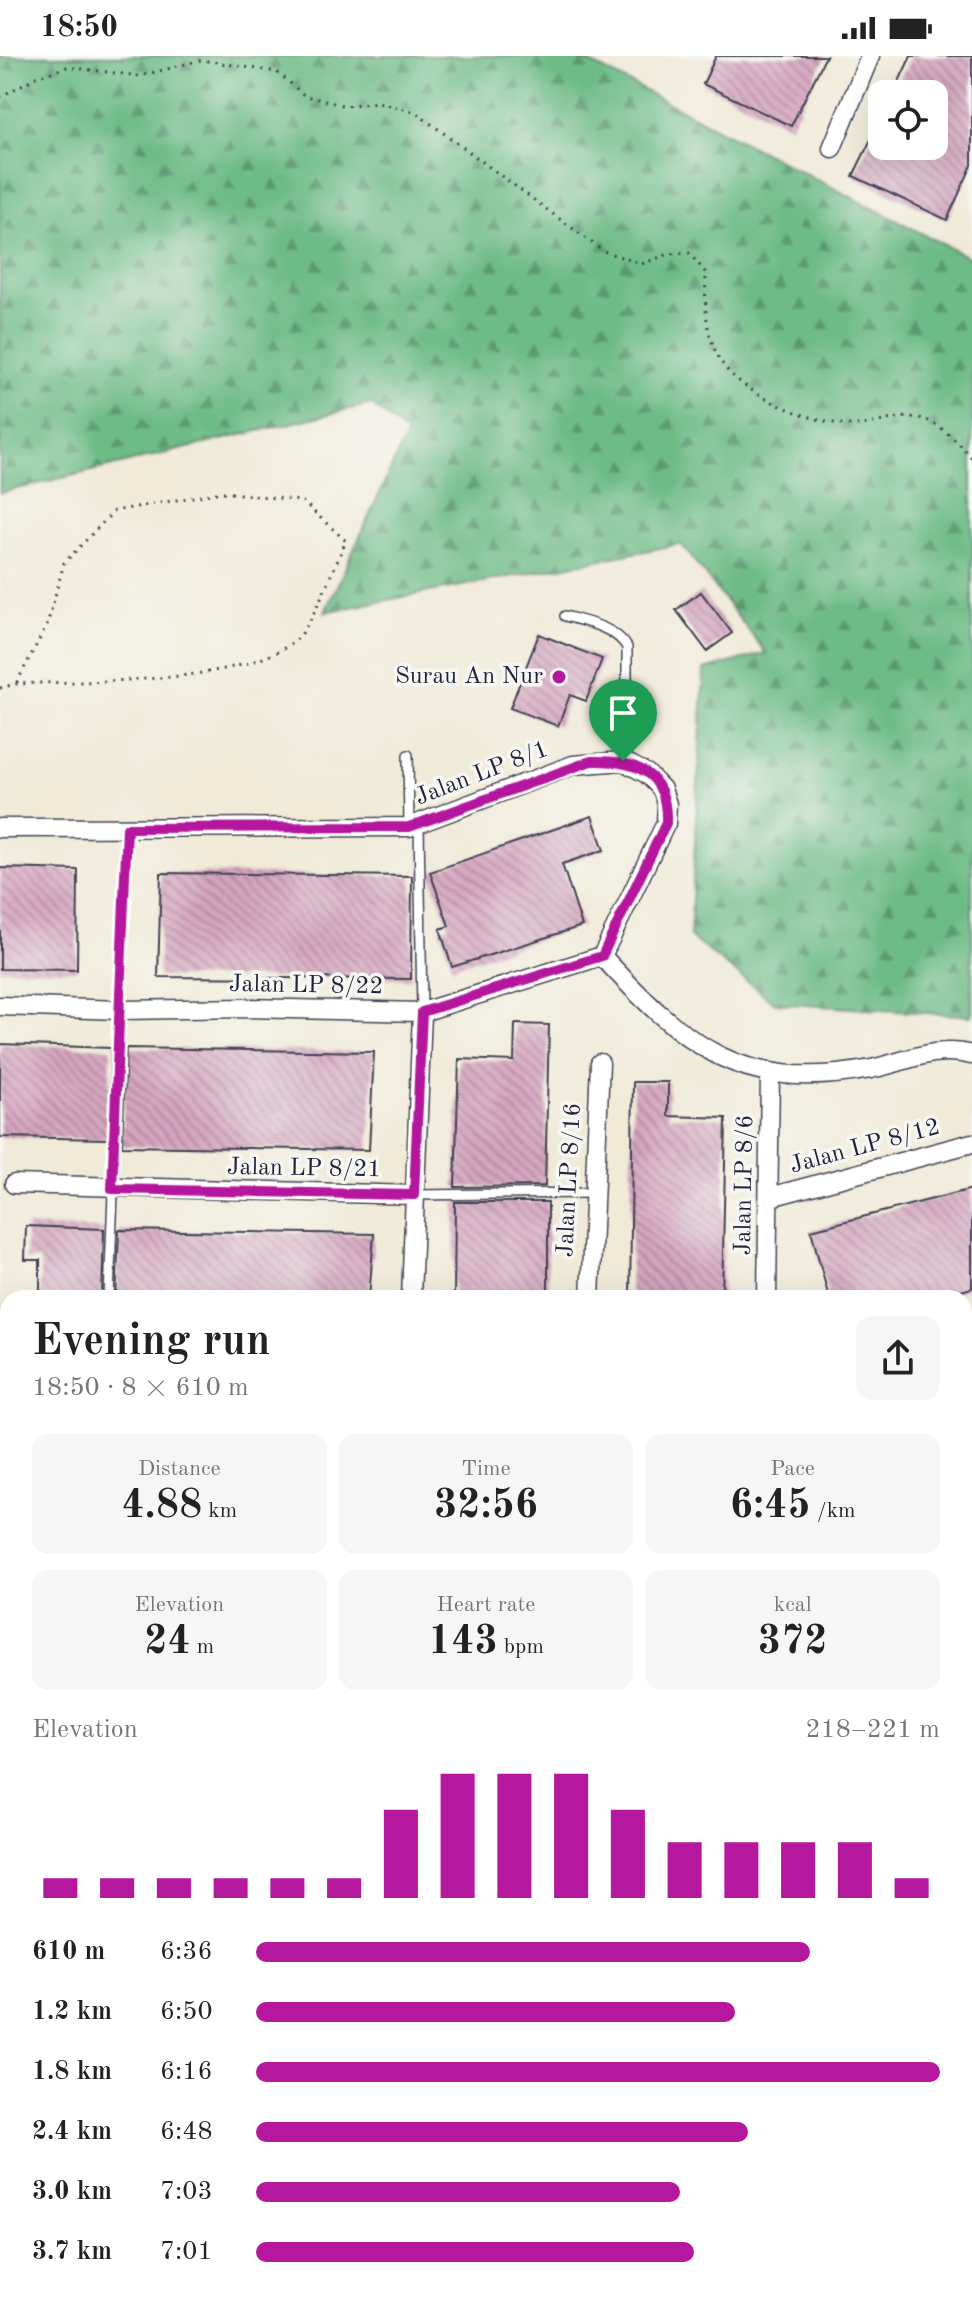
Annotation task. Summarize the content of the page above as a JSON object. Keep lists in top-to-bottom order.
{
  "streets": {
    "street": [
      "Jalan LP 8/1",
      "Jalan LP 8/22",
      "Jalan LP 8/12",
      "Jalan LP 8/21",
      "Jalan LP 8/16",
      "Jalan LP 8/6"
    ]
  },
  "crossings": [
    ["Jalan LP 8/12", "Jalan LP 8/6"],
    ["Jalan LP 8/21", "Jalan LP 8/16"]
  ],
  "places": ["Surau An Nur"],
  "page": {
    "status": "18:50",
    "heading": ["Evening run", "18:50 · 8 × 610 m"],
    "stats": [
      ["Distance", "4.88 km"],
      ["Time", "32:56"],
      ["Pace", "6:45 /km"],
      ["Elevation", "24 m"],
      ["Heart rate", "143 bpm"],
      ["kcal", "372"]
    ],
    "chart": ["Elevation", "218–221 m"],
    "list": [
      {
        "name": "610 m",
        "note": "6:36"
      },
      {
        "name": "1.2 km",
        "note": "6:50"
      },
      {
        "name": "1.8 km",
        "note": "6:16"
      },
      {
        "name": "2.4 km",
        "note": "6:48"
      },
      {
        "name": "3.0 km",
        "note": "7:03"
      },
      {
        "name": "3.7 km",
        "note": "7:01"
      }
    ]
  }
}
